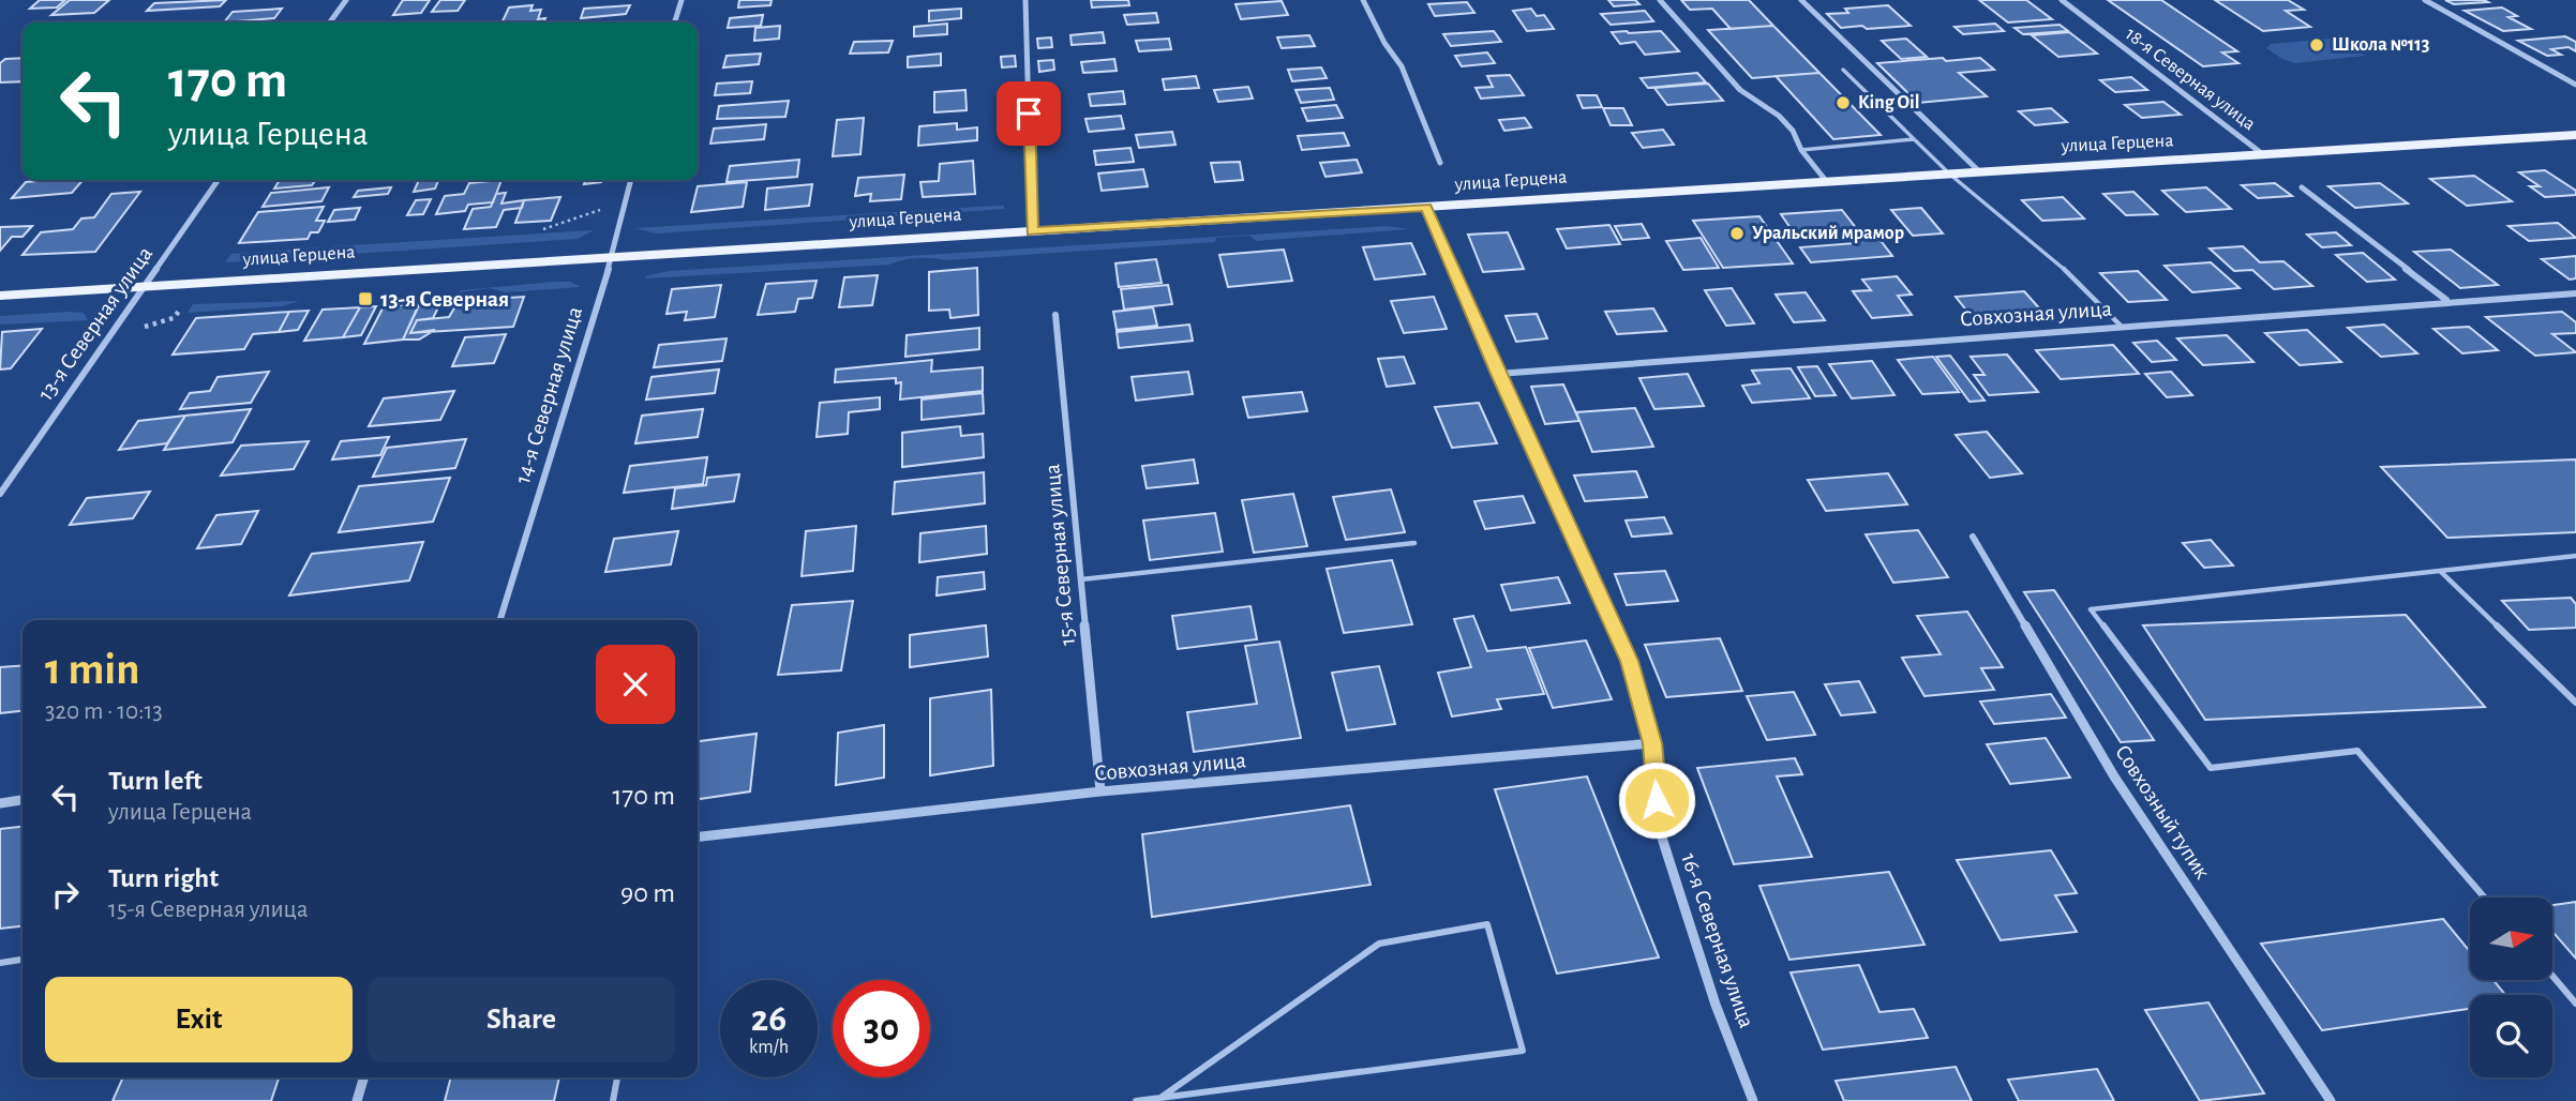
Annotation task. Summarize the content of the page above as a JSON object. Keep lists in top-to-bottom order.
{
  "streets": {
    "main road": ["улица Герцена"],
    "street": [
      "18-я Северная улица",
      "Совхозная улица",
      "13-я Северная улица",
      "14-я Северная улица",
      "15-я Северная улица",
      "Совхозный тупик",
      "16-я Северная улица"
    ]
  },
  "crossings": [
    ["18-я Северная улица", "улица Герцена"],
    ["улица Герцена", "13-я Северная улица"],
    ["улица Герцена", "14-я Северная улица"],
    ["улица Герцена", "16-я Северная улица"],
    ["Совхозная улица", "15-я Северная улица"],
    ["Совхозная улица", "16-я Северная улица"]
  ],
  "places": {
    "other": ["Школа №113", "King Oil", "Уральский мрамор"],
    "transit": ["13-я Северная"]
  },
  "north": "right",
  "page": {
    "turn": ["170 m", "улица Герцена"],
    "heading": ["1 min", "320 m · 10:13"],
    "list": [
      {
        "name": "Turn left",
        "note": "улица Герцена",
        "value": "170 m"
      },
      {
        "name": "Turn right",
        "note": "15-я Северная улица",
        "value": "90 m"
      }
    ],
    "buttons": ["Exit", "Share"],
    "speed": "26 km/h",
    "limit": "30"
  }
}
